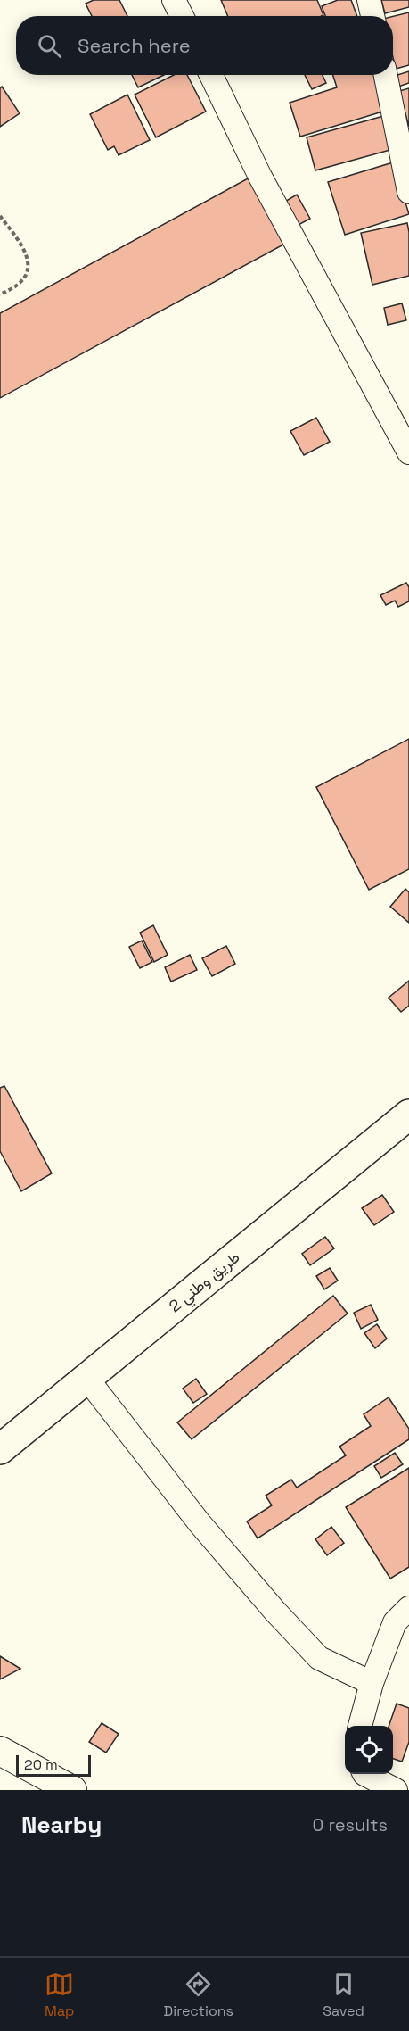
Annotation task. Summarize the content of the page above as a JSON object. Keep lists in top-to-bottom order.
{
  "streets": {
    "highway": ["طريق وطني 2"]
  },
  "scale_bar": "20 m",
  "page": {
    "search": "Search here",
    "scale": "20 m",
    "heading": ["Nearby", "0 results"],
    "nav": ["Map", "Directions", "Saved"]
  }
}
